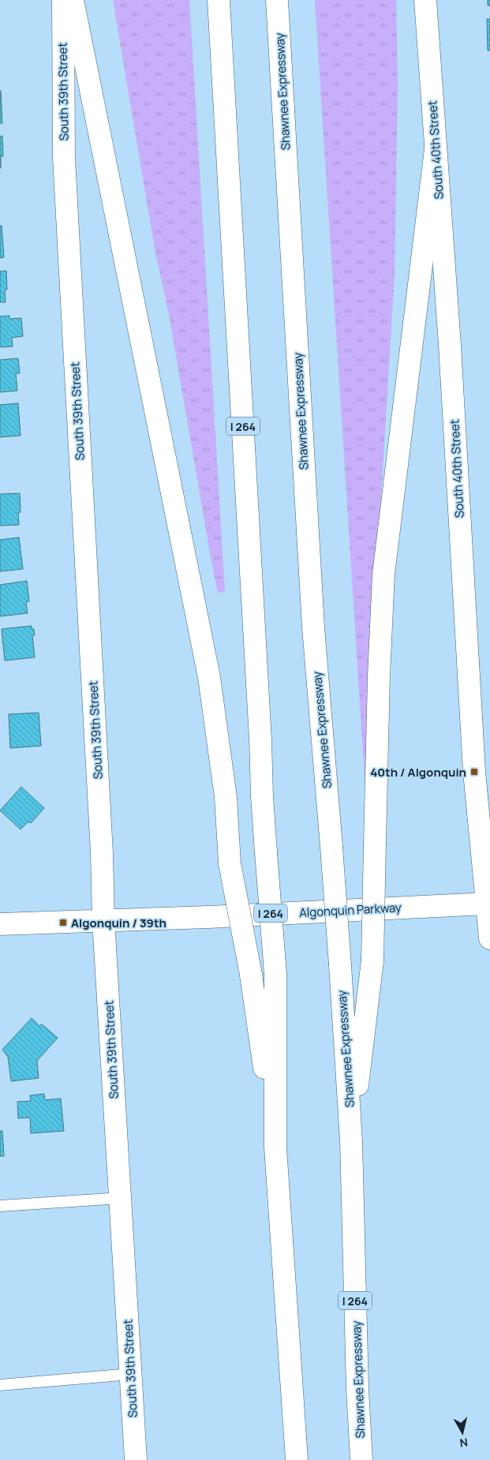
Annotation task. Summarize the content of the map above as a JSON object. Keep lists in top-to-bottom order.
{
  "streets": {
    "main road": [
      "South 39th Street",
      "Shawnee Expressway",
      "South 40th Street",
      "I 264",
      "Algonquin Parkway"
    ]
  },
  "crossings": [
    ["South 39th Street", "Algonquin Parkway"],
    ["South 40th Street", "Algonquin Parkway"]
  ],
  "places": {
    "transit": ["40th / Algonquin", "Algonquin / 39th"]
  },
  "north": "bottom"
}
